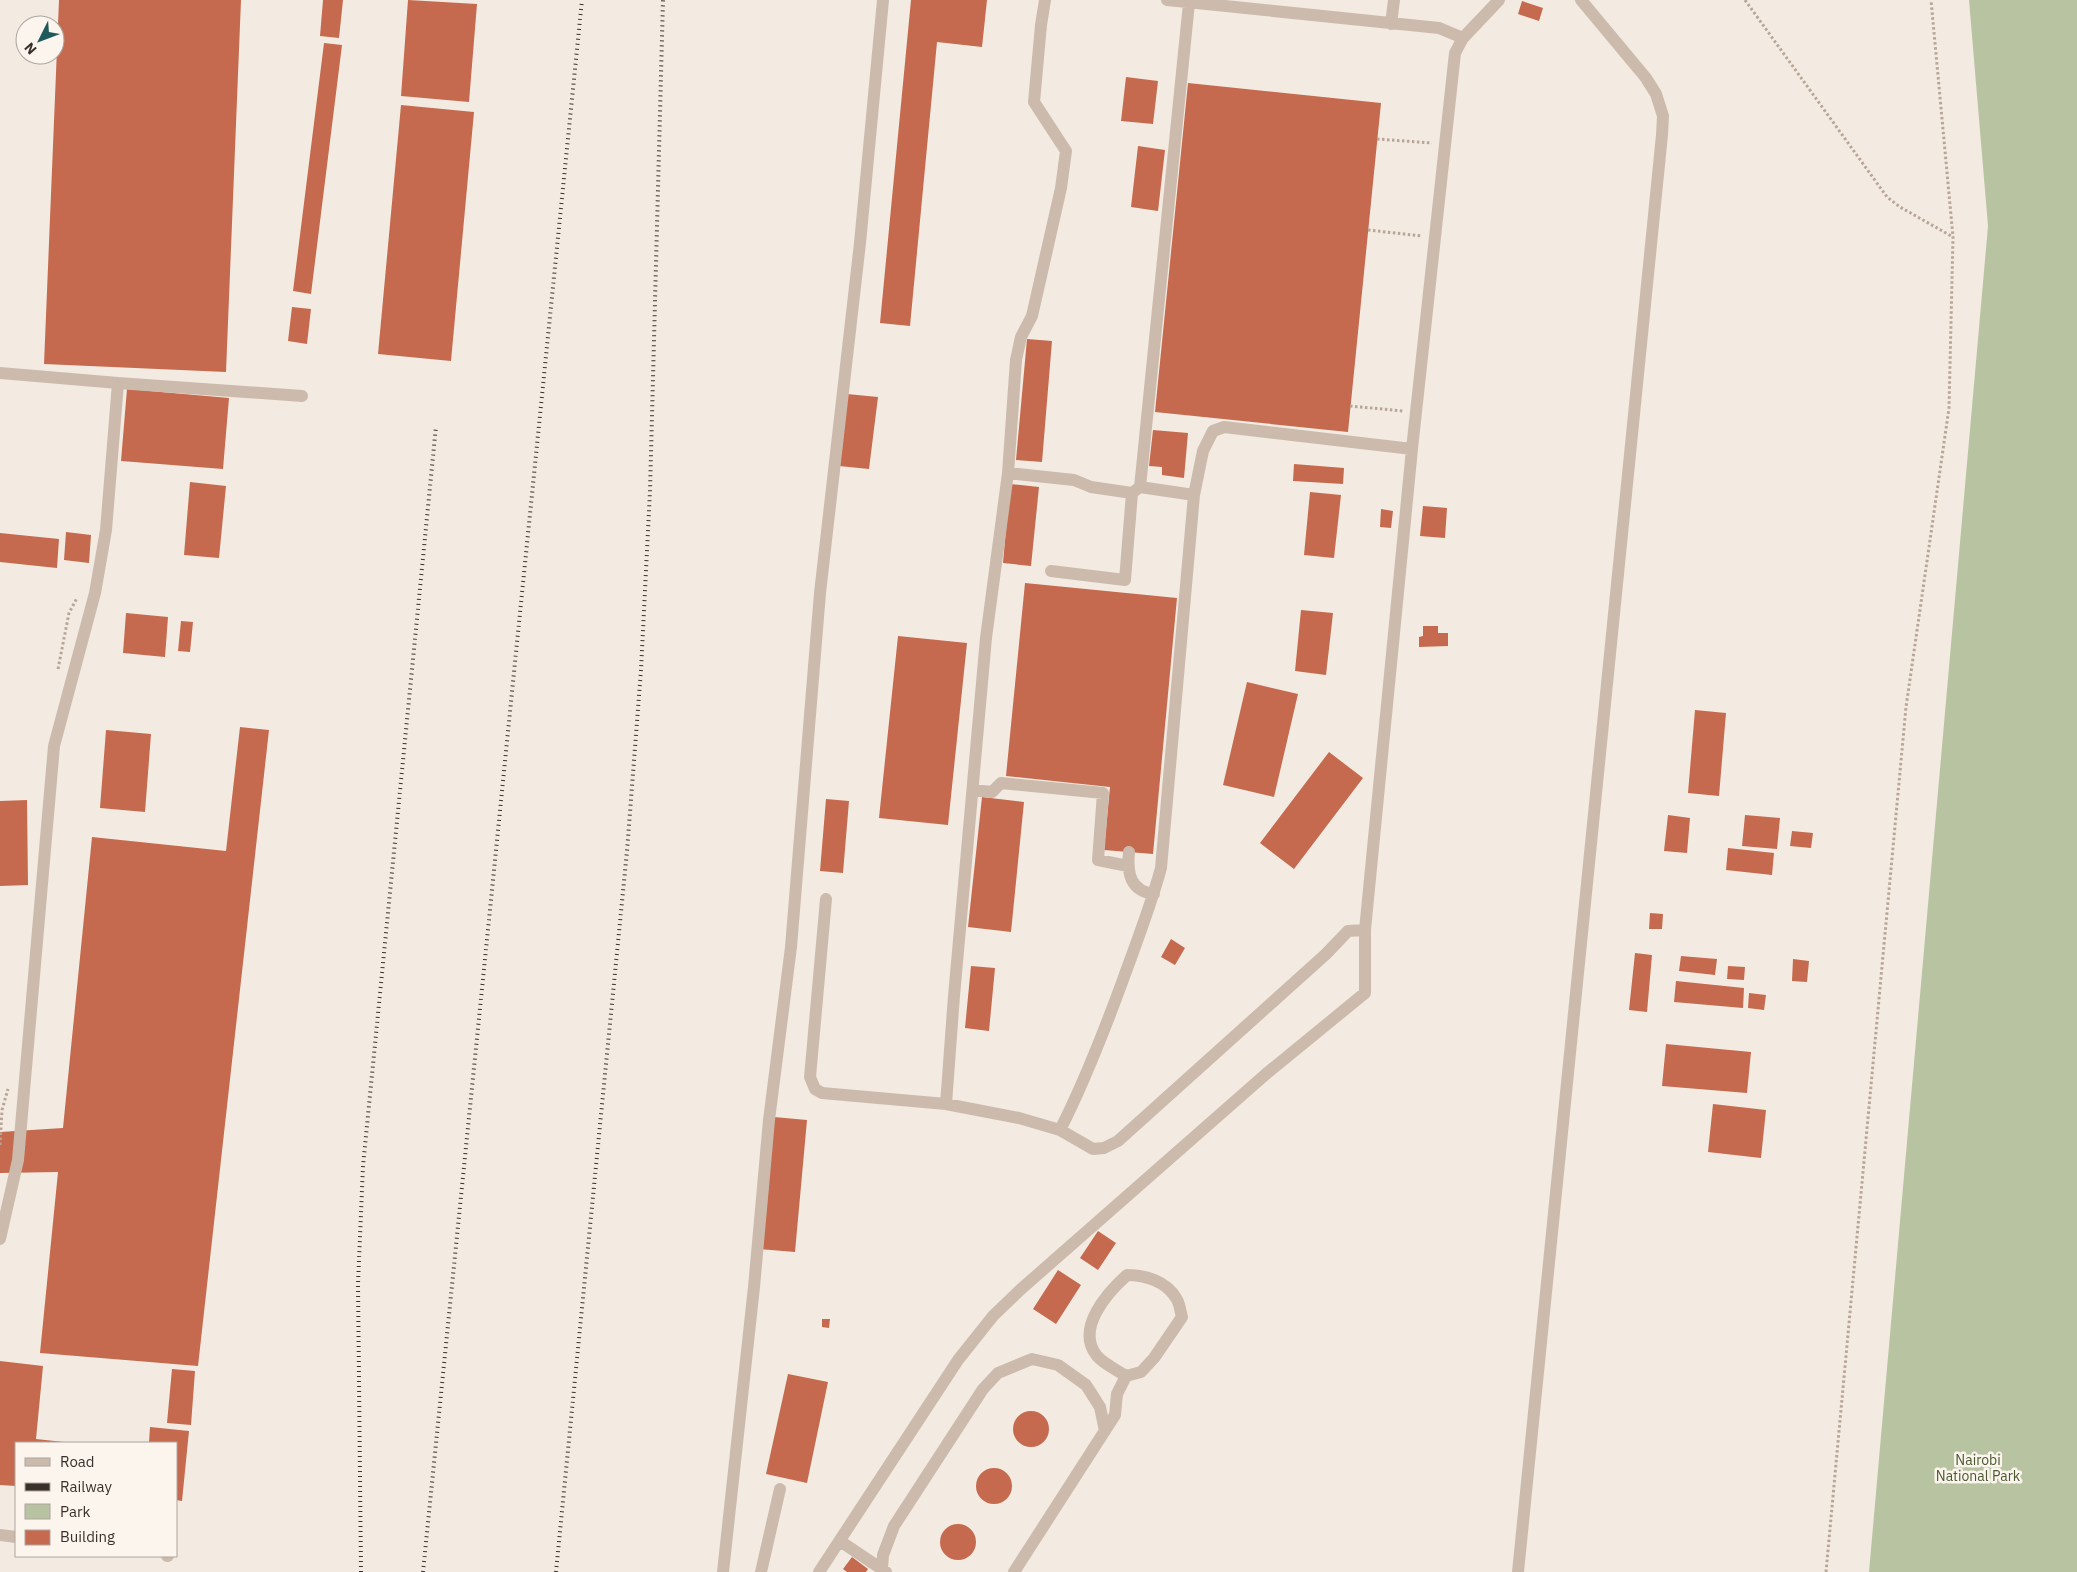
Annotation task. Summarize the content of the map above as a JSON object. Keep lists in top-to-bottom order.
{
  "parks": ["Nairobi National Park"],
  "legend": [
    "Road",
    "Railway",
    "Park",
    "Building"
  ],
  "north": "bottom left"
}
